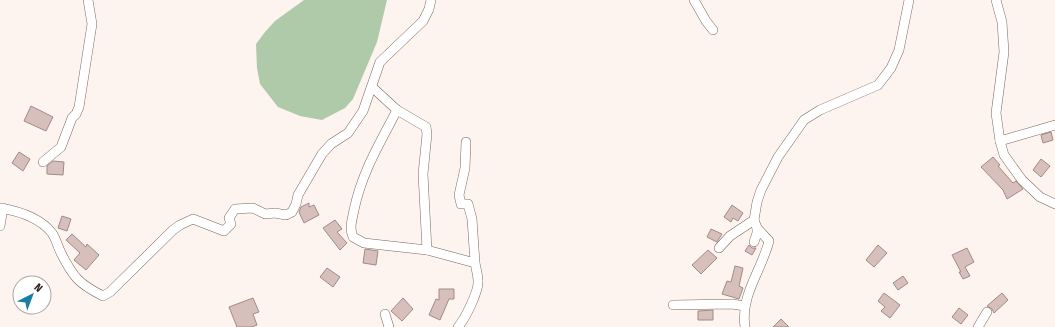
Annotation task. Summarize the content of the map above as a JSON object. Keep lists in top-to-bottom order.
{
  "north": "top right"
}
